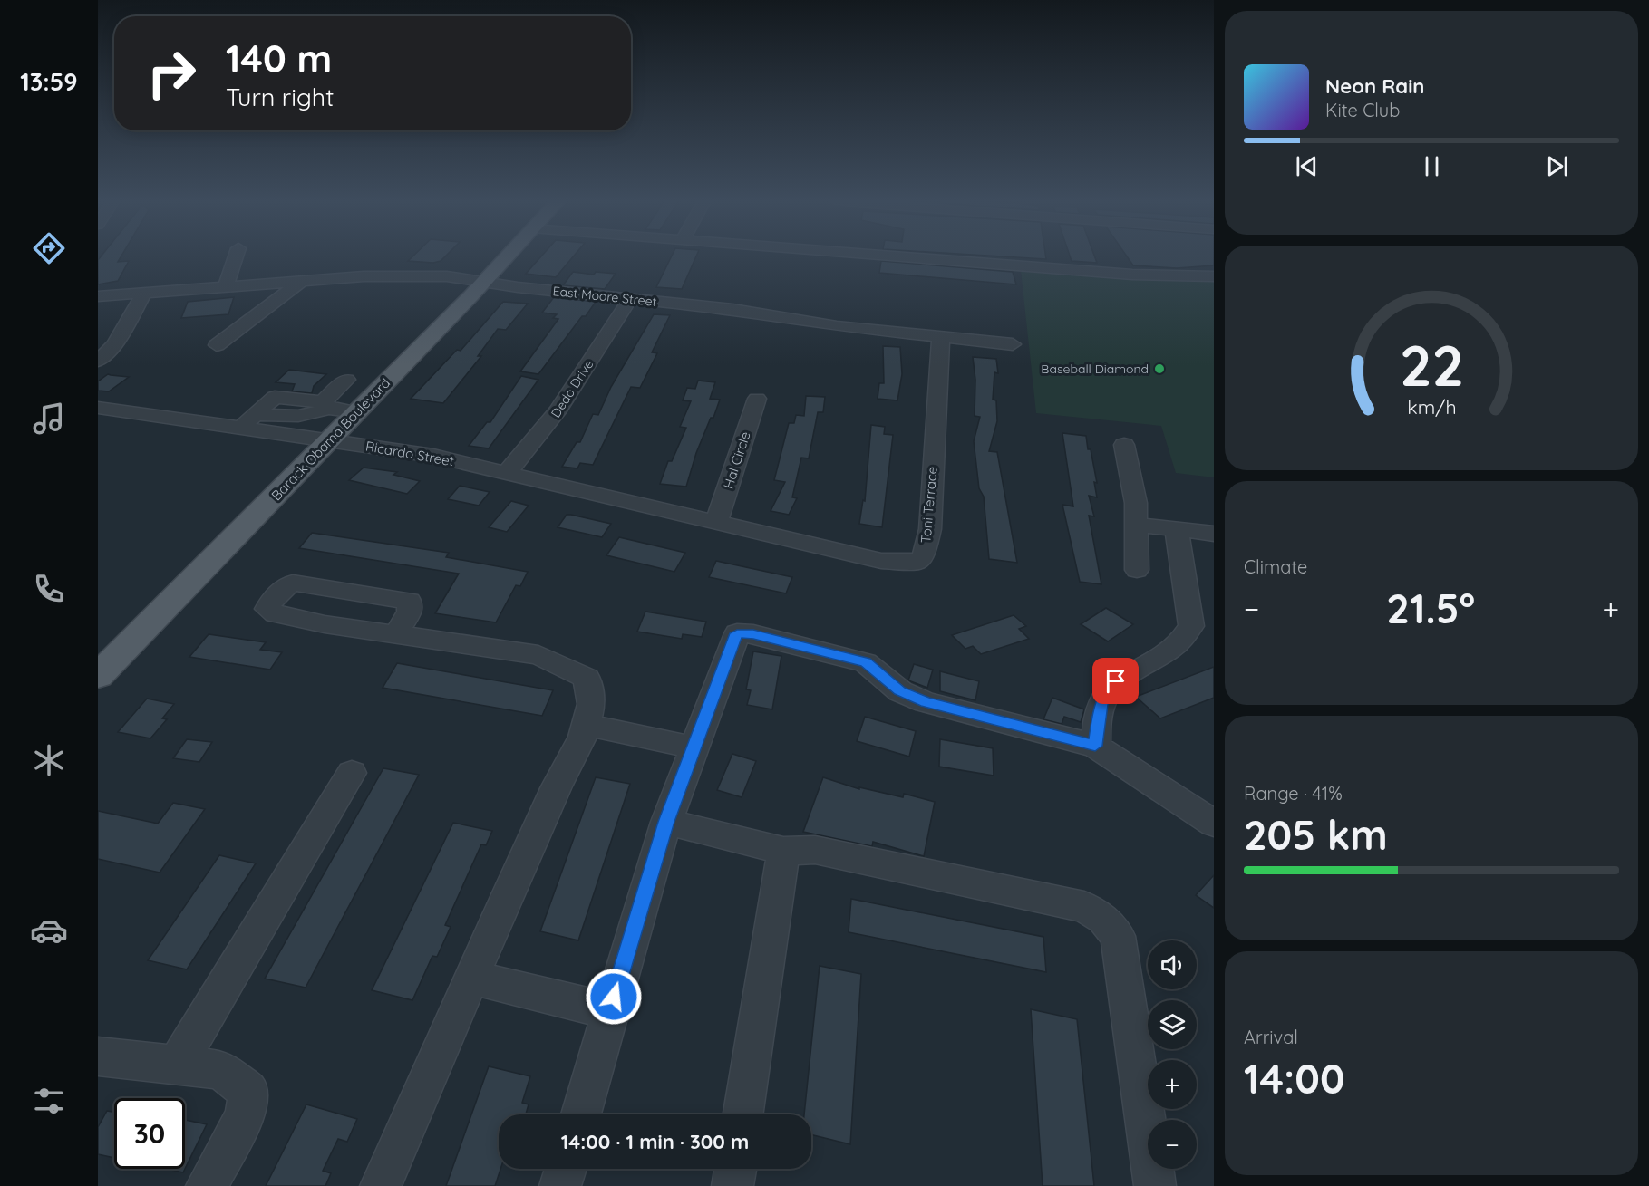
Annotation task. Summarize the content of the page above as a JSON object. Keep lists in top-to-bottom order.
{
  "streets": {
    "main road": ["Barack Obama Boulevard"],
    "street": [
      "East Moore Street",
      "Dedo Drive",
      "Ricardo Street",
      "Hal Circle",
      "Toni Terrace"
    ]
  },
  "crossings": [
    ["East Moore Street", "Dedo Drive"],
    ["East Moore Street", "Barack Obama Boulevard"],
    ["East Moore Street", "Toni Terrace"],
    ["Dedo Drive", "Ricardo Street"],
    ["Barack Obama Boulevard", "Ricardo Street"],
    ["Ricardo Street", "Hal Circle"],
    ["Ricardo Street", "Toni Terrace"],
    ["Hal Circle", "Toni Terrace"]
  ],
  "places": ["Baseball Diamond"],
  "page": {
    "tabs": "13:59",
    "turn": ["140 m", "Turn right"],
    "song": ["Neon Rain", "Kite Club"],
    "tile": [
      "Climate",
      ["Range · 41%", "205 km"],
      ["Arrival", "14:00"]
    ],
    "heat": ["−", "21.5°", "+"],
    "map_buttons": ["+", "−"],
    "limit": "30",
    "trip": "14:00 · 1 min · 300 m",
    "gauge": ["22", "km/h"]
  }
}
